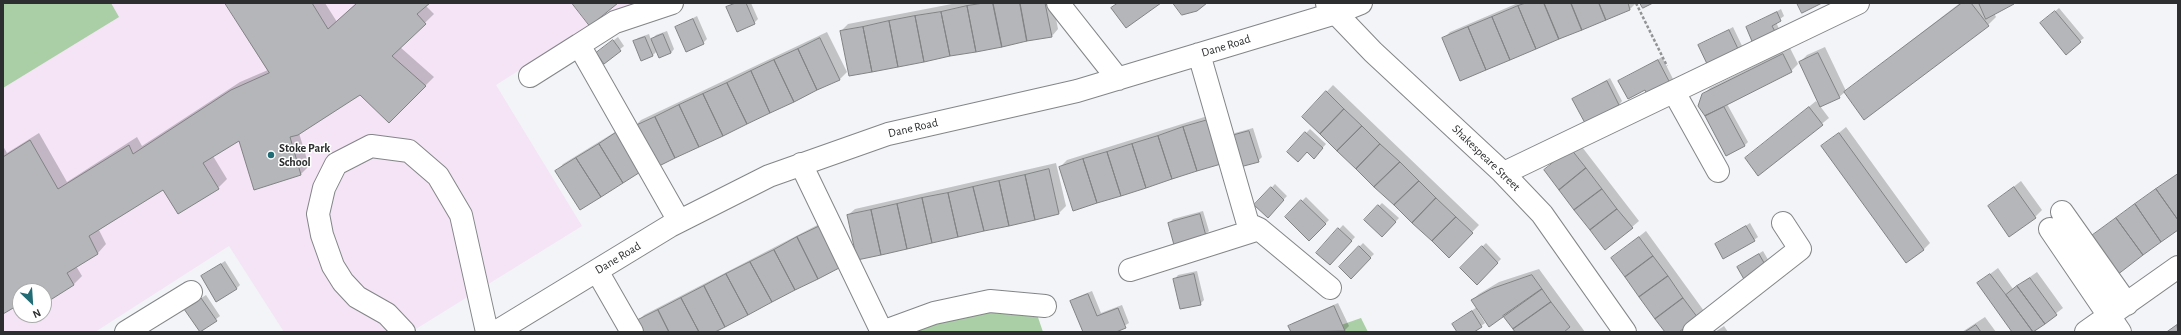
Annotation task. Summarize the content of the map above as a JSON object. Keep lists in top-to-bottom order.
{
  "streets": {
    "street": ["Dane Road", "Shakespeare Street"]
  },
  "crossings": [
    ["Dane Road", "Shakespeare Street"]
  ],
  "places": ["Stoke Park School"],
  "north": "bottom right"
}
